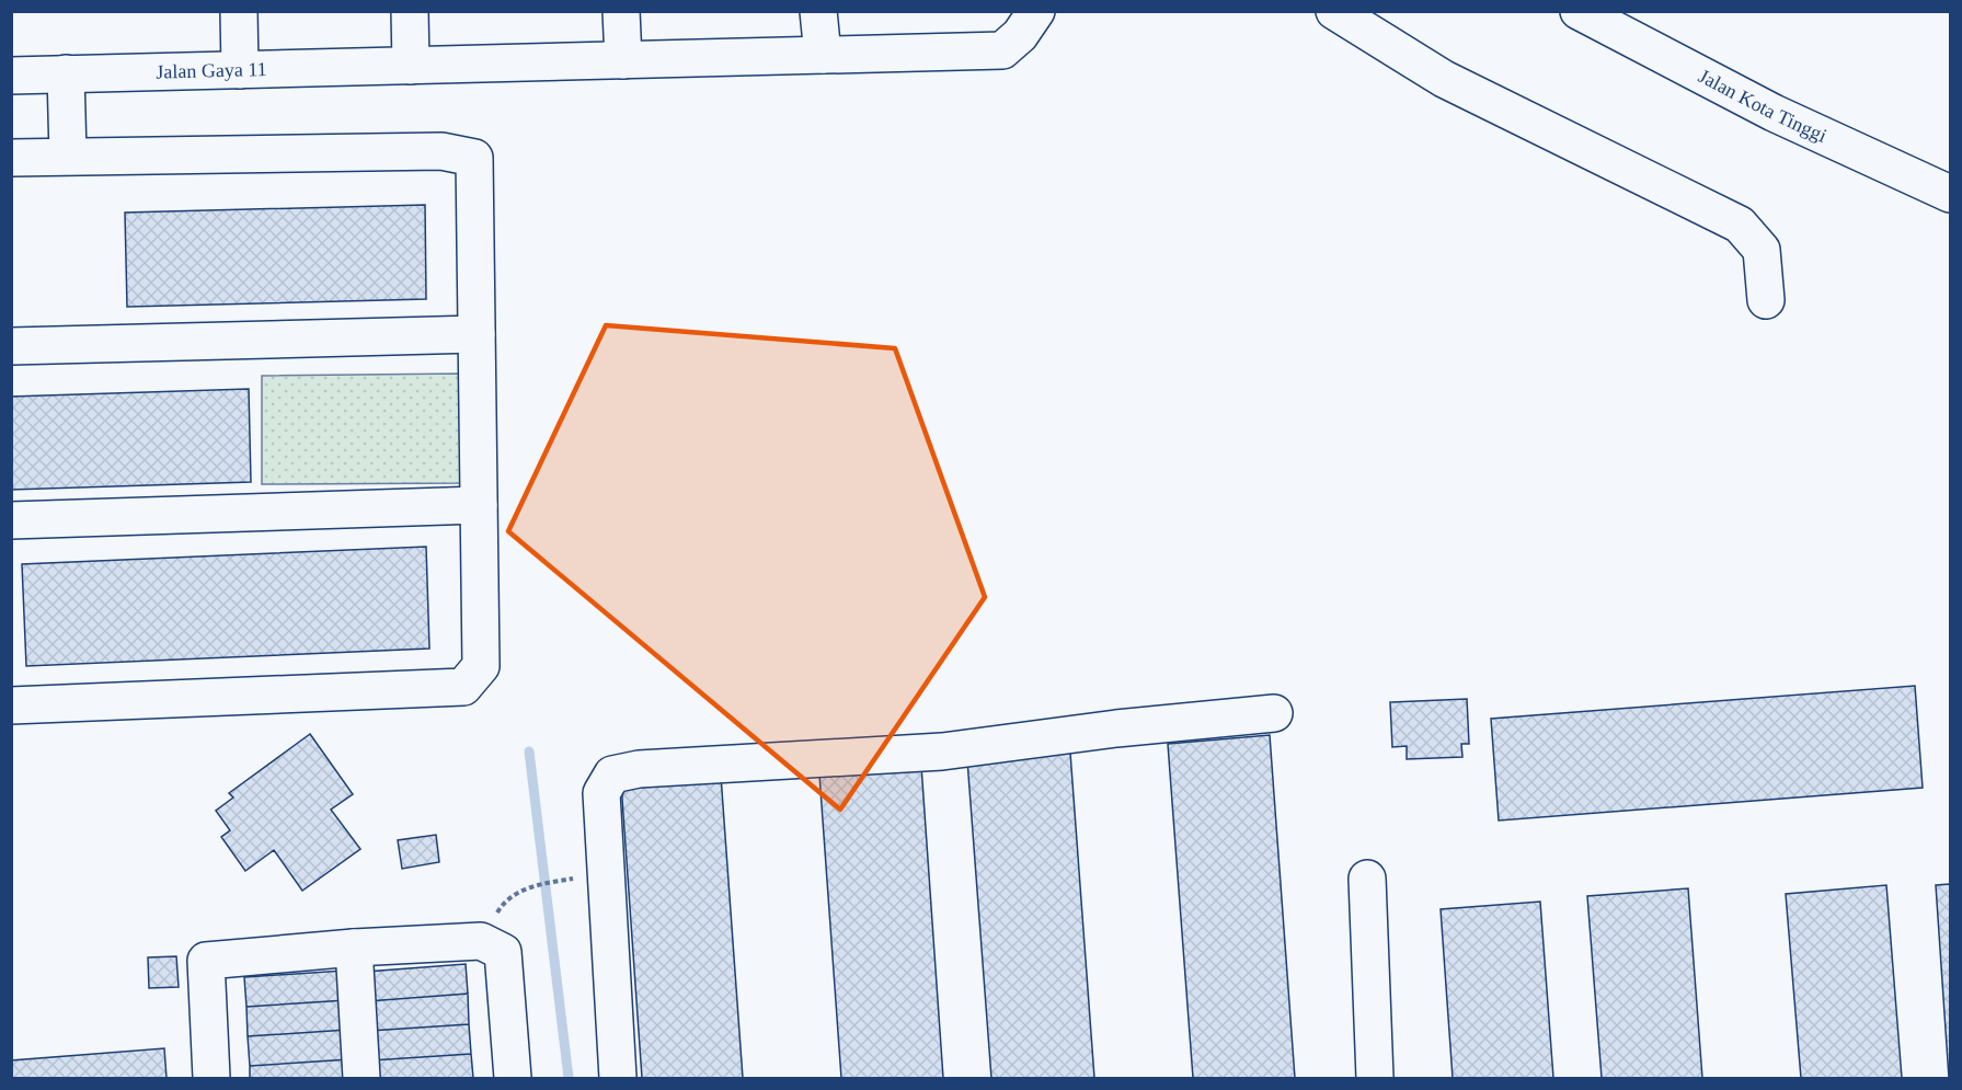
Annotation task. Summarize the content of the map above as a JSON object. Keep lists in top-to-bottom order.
{
  "streets": {
    "main road": ["Jalan Gaya 11", "Jalan Kota Tinggi"]
  }
}
